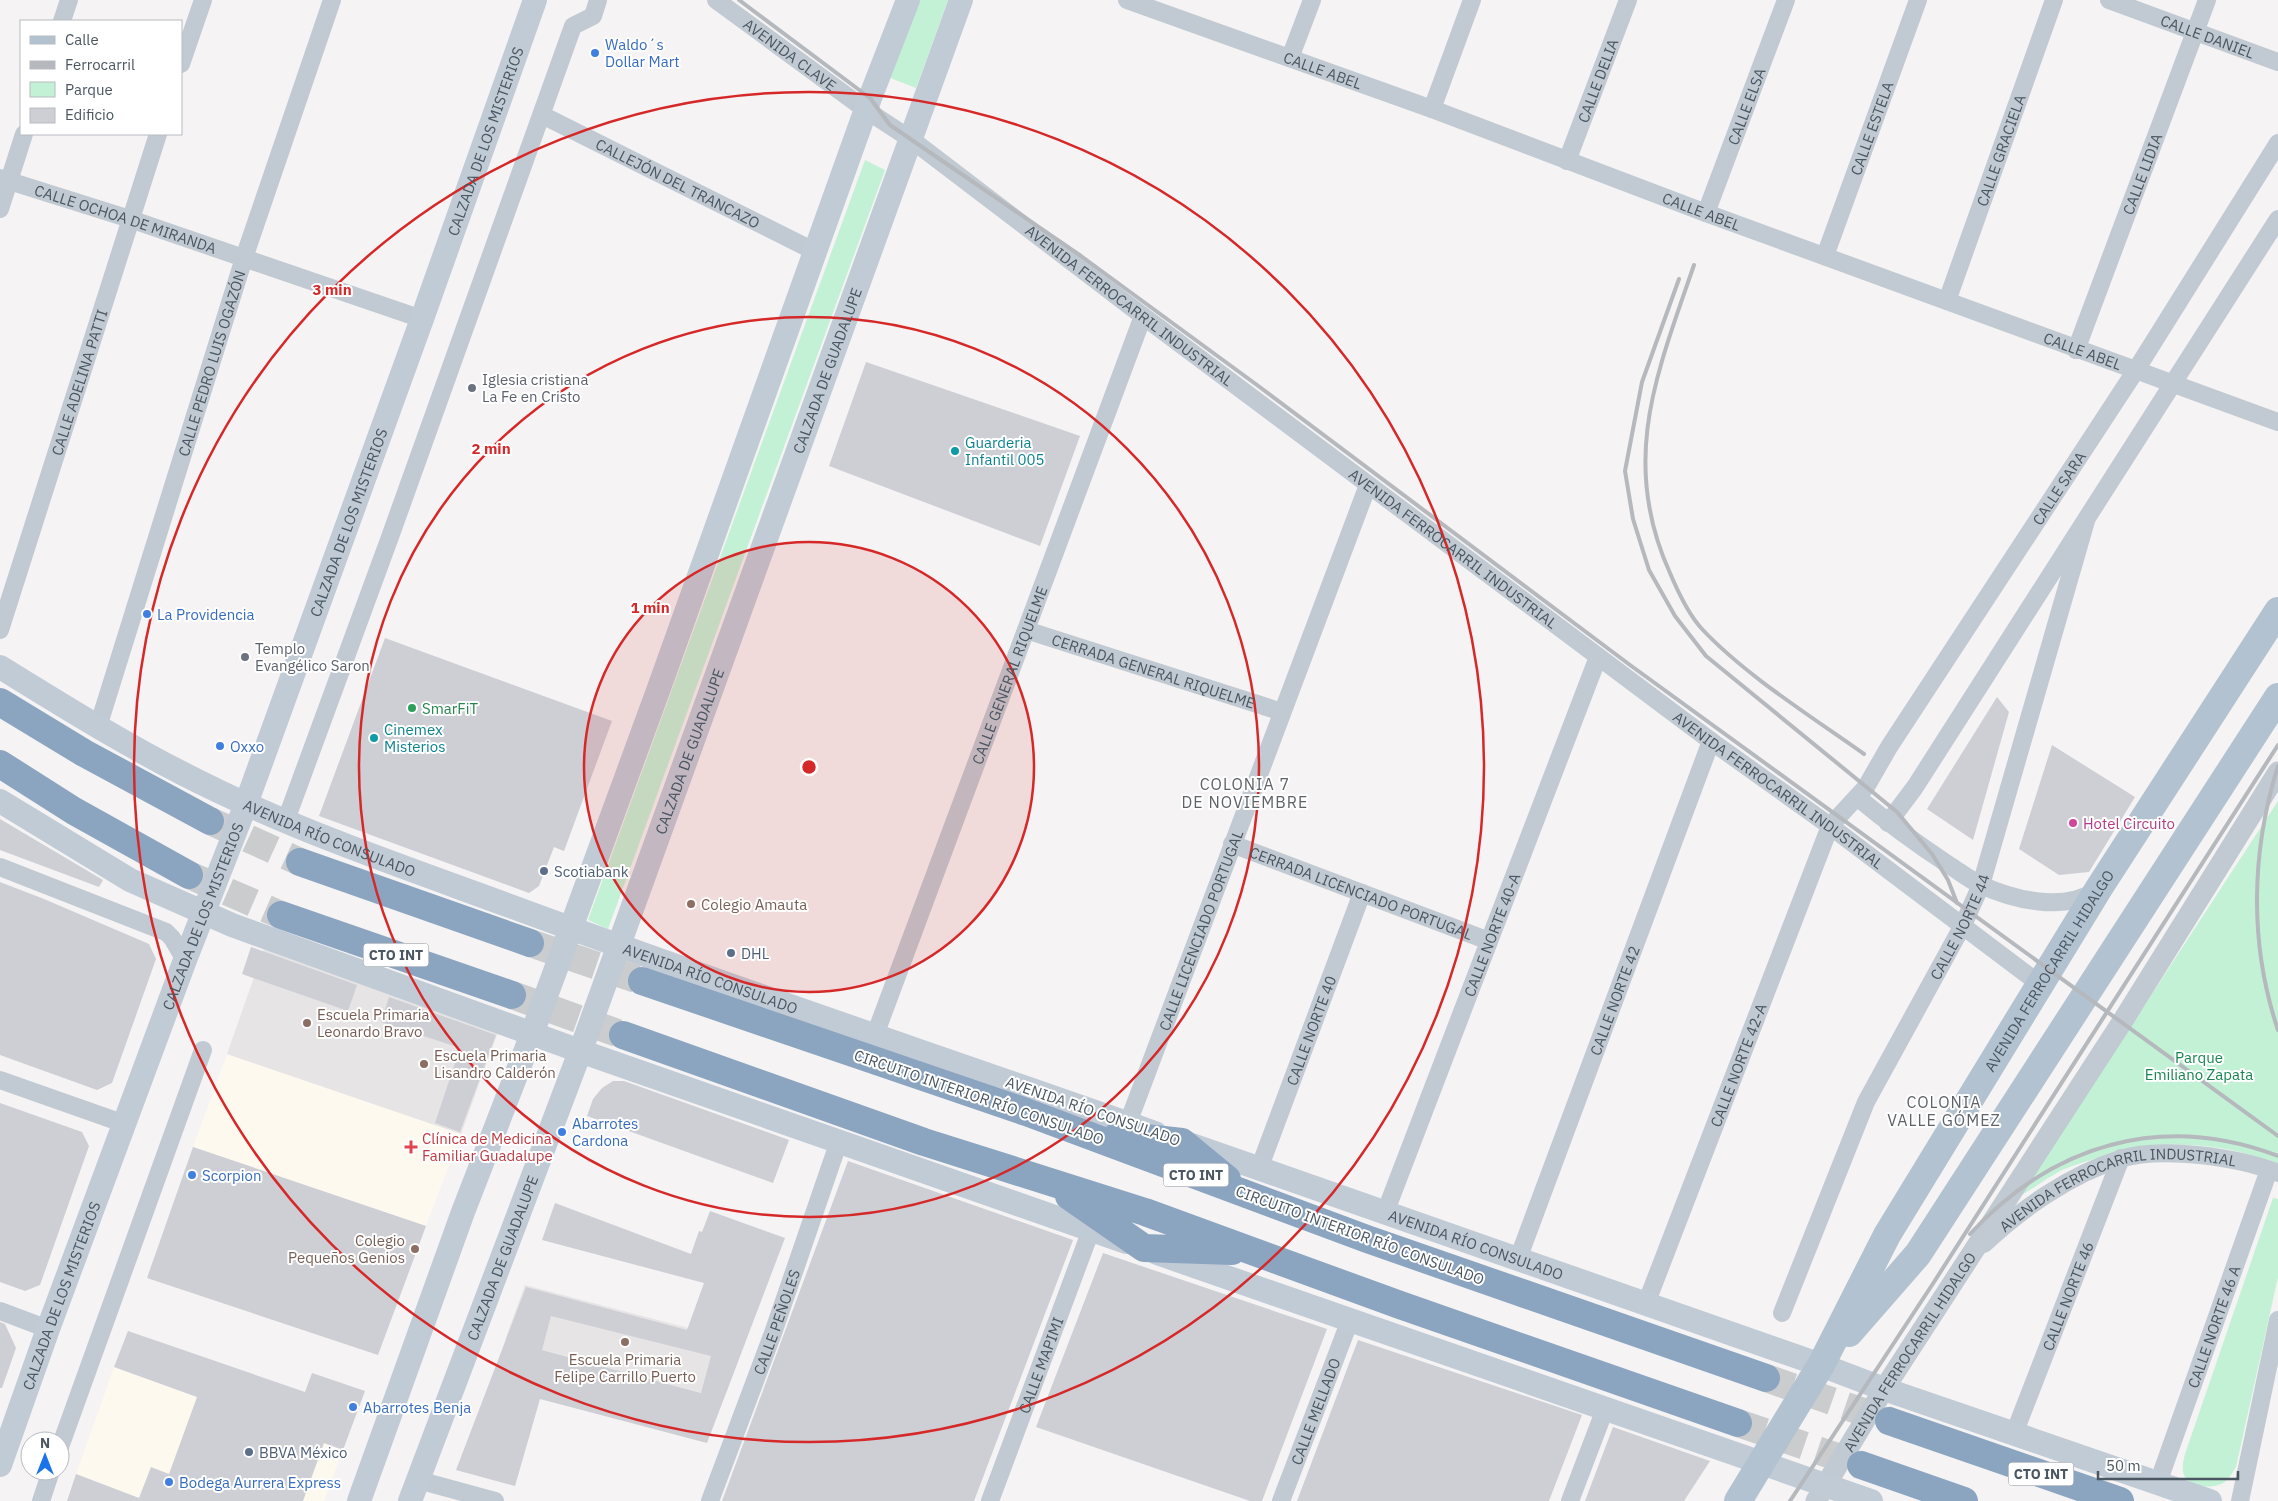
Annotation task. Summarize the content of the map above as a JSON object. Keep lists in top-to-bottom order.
{
  "streets": {
    "highway": ["CTO INT", "CIRCUITO INTERIOR RÍO CONSULADO"],
    "main road": [
      "CALZADA DE LOS MISTERIOS",
      "CALZADA DE GUADALUPE",
      "AVENIDA RÍO CONSULADO",
      "AVENIDA FERROCARRIL HIDALGO"
    ],
    "street": [
      "CALLE DANIEL",
      "AVENIDA CLAVE",
      "CALLE ABEL",
      "CALLE DELIA",
      "CALLE ELSA",
      "CALLE ESTELA",
      "CALLE GRACIELA",
      "CALLE LIDIA",
      "CALLEJÓN DEL TRANCAZO",
      "CALLE OCHOA DE MIRANDA",
      "AVENIDA FERROCARRIL INDUSTRIAL",
      "CALLE PEDRO LUIS OGAZÓN",
      "CALLE ADELINA PATTI",
      "CALLE SARA",
      "CERRADA GENERAL RIQUELME",
      "CALLE GENERAL RIQUELME",
      "CERRADA LICENCIADO PORTUGAL",
      "CALLE NORTE 44",
      "CALLE LICENCIADO PORTUGAL",
      "CALLE NORTE 40-A",
      "CALLE NORTE 42",
      "CALLE NORTE 40",
      "CALLE NORTE 42-A",
      "CALLE NORTE 46",
      "CALLE PEÑOLES",
      "CALLE NORTE 46 A",
      "CALLE MAPIMI",
      "CALLE MELLADO"
    ]
  },
  "crossings": [
    ["CALLE DANIEL", "CALLE LIDIA"],
    ["AVENIDA CLAVE", "AVENIDA FERROCARRIL INDUSTRIAL"],
    ["CALLE ABEL", "CALLE DELIA"],
    ["CALLE ABEL", "CALLE ELSA"],
    ["CALLE ABEL", "CALLE ESTELA"],
    ["CALLE ABEL", "CALLE GRACIELA"],
    ["CALLE ABEL", "CALLE LIDIA"],
    ["CALLE ABEL", "CALLE SARA"],
    ["CALZADA DE LOS MISTERIOS", "CALLE OCHOA DE MIRANDA"],
    ["CALZADA DE LOS MISTERIOS", "AVENIDA RÍO CONSULADO"],
    ["CALZADA DE LOS MISTERIOS", "CTO INT"],
    ["CALLE OCHOA DE MIRANDA", "CALLE PEDRO LUIS OGAZÓN"],
    ["CALLE OCHOA DE MIRANDA", "CALLE ADELINA PATTI"],
    ["AVENIDA FERROCARRIL INDUSTRIAL", "CALZADA DE GUADALUPE"],
    ["AVENIDA FERROCARRIL INDUSTRIAL", "CALLE SARA"],
    ["AVENIDA FERROCARRIL INDUSTRIAL", "CALLE GENERAL RIQUELME"],
    ["AVENIDA FERROCARRIL INDUSTRIAL", "CALLE NORTE 44"],
    ["AVENIDA FERROCARRIL INDUSTRIAL", "CALLE LICENCIADO PORTUGAL"],
    ["AVENIDA FERROCARRIL INDUSTRIAL", "CALLE NORTE 40-A"],
    ["AVENIDA FERROCARRIL INDUSTRIAL", "AVENIDA FERROCARRIL HIDALGO"],
    ["AVENIDA FERROCARRIL INDUSTRIAL", "CALLE NORTE 42"],
    ["AVENIDA FERROCARRIL INDUSTRIAL", "CALLE NORTE 42-A"],
    ["AVENIDA FERROCARRIL INDUSTRIAL", "CALLE NORTE 46"],
    ["AVENIDA FERROCARRIL INDUSTRIAL", "CALLE NORTE 46 A"],
    ["CALLE PEDRO LUIS OGAZÓN", "AVENIDA RÍO CONSULADO"],
    ["CALZADA DE GUADALUPE", "AVENIDA RÍO CONSULADO"],
    ["CALZADA DE GUADALUPE", "CTO INT"],
    ["CALLE SARA", "CALLE NORTE 42-A"],
    ["CERRADA GENERAL RIQUELME", "CALLE GENERAL RIQUELME"],
    ["CERRADA GENERAL RIQUELME", "CALLE LICENCIADO PORTUGAL"],
    ["CALLE GENERAL RIQUELME", "AVENIDA RÍO CONSULADO"],
    ["AVENIDA RÍO CONSULADO", "CALLE LICENCIADO PORTUGAL"],
    ["AVENIDA RÍO CONSULADO", "CALLE NORTE 40-A"],
    ["AVENIDA RÍO CONSULADO", "CTO INT"],
    ["AVENIDA RÍO CONSULADO", "AVENIDA FERROCARRIL HIDALGO"],
    ["AVENIDA RÍO CONSULADO", "CALLE NORTE 42"],
    ["AVENIDA RÍO CONSULADO", "CALLE NORTE 40"],
    ["AVENIDA RÍO CONSULADO", "CALLE NORTE 42-A"],
    ["AVENIDA RÍO CONSULADO", "CALLE NORTE 46"],
    ["AVENIDA RÍO CONSULADO", "CALLE NORTE 46 A"],
    ["CERRADA LICENCIADO PORTUGAL", "CALLE LICENCIADO PORTUGAL"],
    ["CERRADA LICENCIADO PORTUGAL", "CALLE NORTE 40-A"],
    ["CERRADA LICENCIADO PORTUGAL", "CALLE NORTE 40"],
    ["CTO INT", "AVENIDA FERROCARRIL HIDALGO"],
    ["CTO INT", "CALLE PEÑOLES"],
    ["CTO INT", "CALLE MAPIMI"],
    ["CTO INT", "CALLE MELLADO"]
  ],
  "districts": ["COLONIA 7 DE NOVIEMBRE", "COLONIA VALLE GÓMEZ"],
  "parks": ["Parque Emiliano Zapata"],
  "places": {
    "other": [
      "Waldo´s Dollar Mart",
      "Iglesia cristiana La Fe en Cristo",
      "Guarderia Infantil 005",
      "La Providencia",
      "Templo Evangélico Saron",
      "SmarFiT",
      "Cinemex Misterios",
      "Oxxo",
      "Hotel Circuito",
      "Scotiabank",
      "Colegio Amauta",
      "DHL",
      "Escuela Primaria Leonardo Bravo",
      "Escuela Primaria Lisandro Calderón",
      "Abarrotes Cardona",
      "Scorpion",
      "Colegio Pequeños Genios",
      "Escuela Primaria Felipe Carrillo Puerto",
      "Abarrotes Benja",
      "BBVA México",
      "Bodega Aurrera Express"
    ],
    "health": ["Clínica de Medicina Familiar Guadalupe"]
  },
  "legend": [
    "Calle",
    "Ferrocarril",
    "Parque",
    "Edificio"
  ],
  "scale_bar": "50 m",
  "north": "top",
  "rings": ["3 min", "2 min", "1 min"]
}
